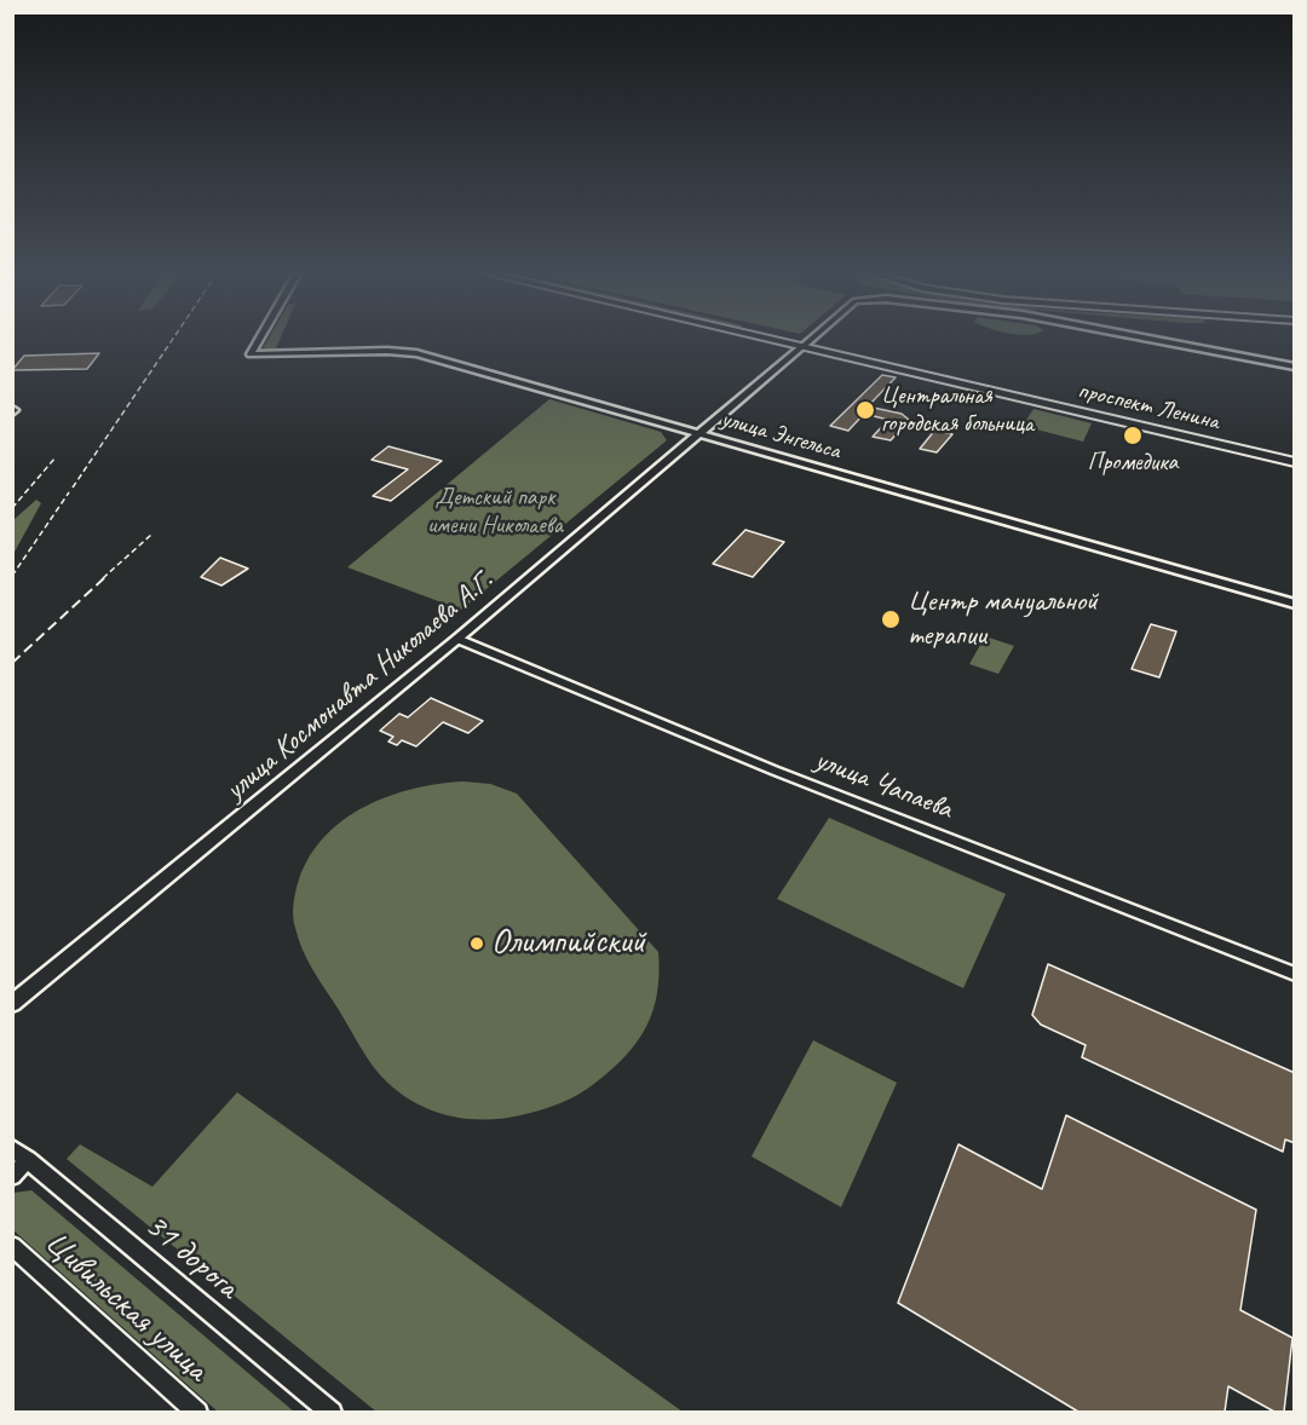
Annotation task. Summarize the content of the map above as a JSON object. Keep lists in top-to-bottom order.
{
  "streets": {
    "main road": ["проспект Ленина"],
    "street": [
      "улица Энгельса",
      "улица Космонавта Николаева А.Г.",
      "улица Чапаева",
      "31 дорога",
      "Цивильская улица"
    ]
  },
  "crossings": [
    ["проспект Ленина", "улица Космонавта Николаева А.Г."],
    ["улица Энгельса", "улица Космонавта Николаева А.Г."],
    ["улица Космонавта Николаева А.Г.", "улица Чапаева"]
  ],
  "parks": ["Детский парк имени Николаева"],
  "places": [
    "Центральная городская больница",
    "Промедика",
    "Центр мануальной терапии",
    "Олимпийский"
  ]
}
